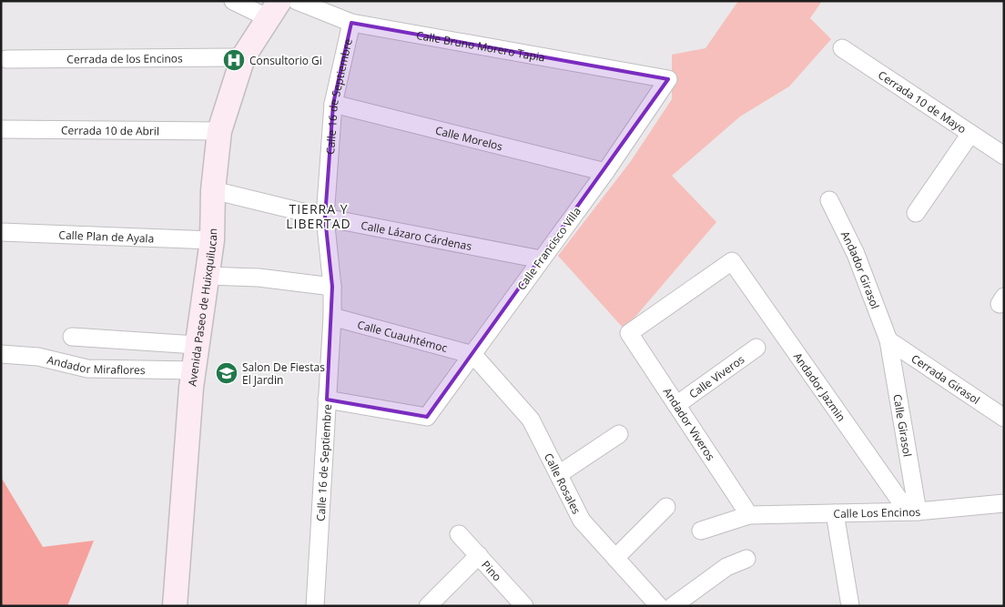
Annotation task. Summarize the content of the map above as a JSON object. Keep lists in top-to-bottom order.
{
  "streets": {
    "street": [
      "Calle Bruno Morero Tapia",
      "Cerrada de los Encinos",
      "Calle 16 de Septiembre",
      "Cerrada 10 de Mayo",
      "Cerrada 10 de Abril",
      "Calle Morelos",
      "Calle Lázaro Cárdenas",
      "Calle Plan de Ayala",
      "Calle Francisco Villa",
      "Andador Girasol",
      "Avenida Paseo de Huixquilucan",
      "Calle Cuauhtémoc",
      "Andador Miraflores",
      "Calle Viveros",
      "Cerrada Girasol",
      "Andador Jazmin",
      "Andador Viveros",
      "Calle Girasol",
      "Calle Rosales",
      "Calle Los Encinos",
      "Pino"
    ]
  },
  "crossings": [
    ["Calle Bruno Morero Tapia", "Calle 16 de Septiembre"],
    ["Calle Bruno Morero Tapia", "Calle Francisco Villa"],
    ["Cerrada de los Encinos", "Avenida Paseo de Huixquilucan"],
    ["Calle 16 de Septiembre", "Calle Morelos"],
    ["Calle 16 de Septiembre", "Calle Lázaro Cárdenas"],
    ["Calle 16 de Septiembre", "Calle Francisco Villa"],
    ["Calle 16 de Septiembre", "Calle Cuauhtémoc"],
    ["Cerrada 10 de Abril", "Avenida Paseo de Huixquilucan"],
    ["Calle Morelos", "Calle Francisco Villa"],
    ["Calle Lázaro Cárdenas", "Calle Francisco Villa"],
    ["Calle Lázaro Cárdenas", "Avenida Paseo de Huixquilucan"],
    ["Calle Plan de Ayala", "Avenida Paseo de Huixquilucan"],
    ["Calle Francisco Villa", "Calle Cuauhtémoc"],
    ["Calle Francisco Villa", "Calle Rosales"],
    ["Andador Girasol", "Cerrada Girasol"],
    ["Andador Girasol", "Calle Girasol"],
    ["Avenida Paseo de Huixquilucan", "Andador Miraflores"],
    ["Calle Cuauhtémoc", "Calle Rosales"],
    ["Calle Viveros", "Andador Viveros"],
    ["Cerrada Girasol", "Calle Girasol"],
    ["Andador Jazmin", "Andador Viveros"],
    ["Andador Jazmin", "Calle Girasol"],
    ["Andador Jazmin", "Calle Los Encinos"],
    ["Andador Viveros", "Calle Los Encinos"],
    ["Calle Girasol", "Calle Los Encinos"]
  ],
  "districts": ["TIERRA Y LIBERTAD"],
  "places": {
    "hospital": ["Consultorio Gi"],
    "school or university": ["Salon De Fiestas El Jardin"]
  }
}
